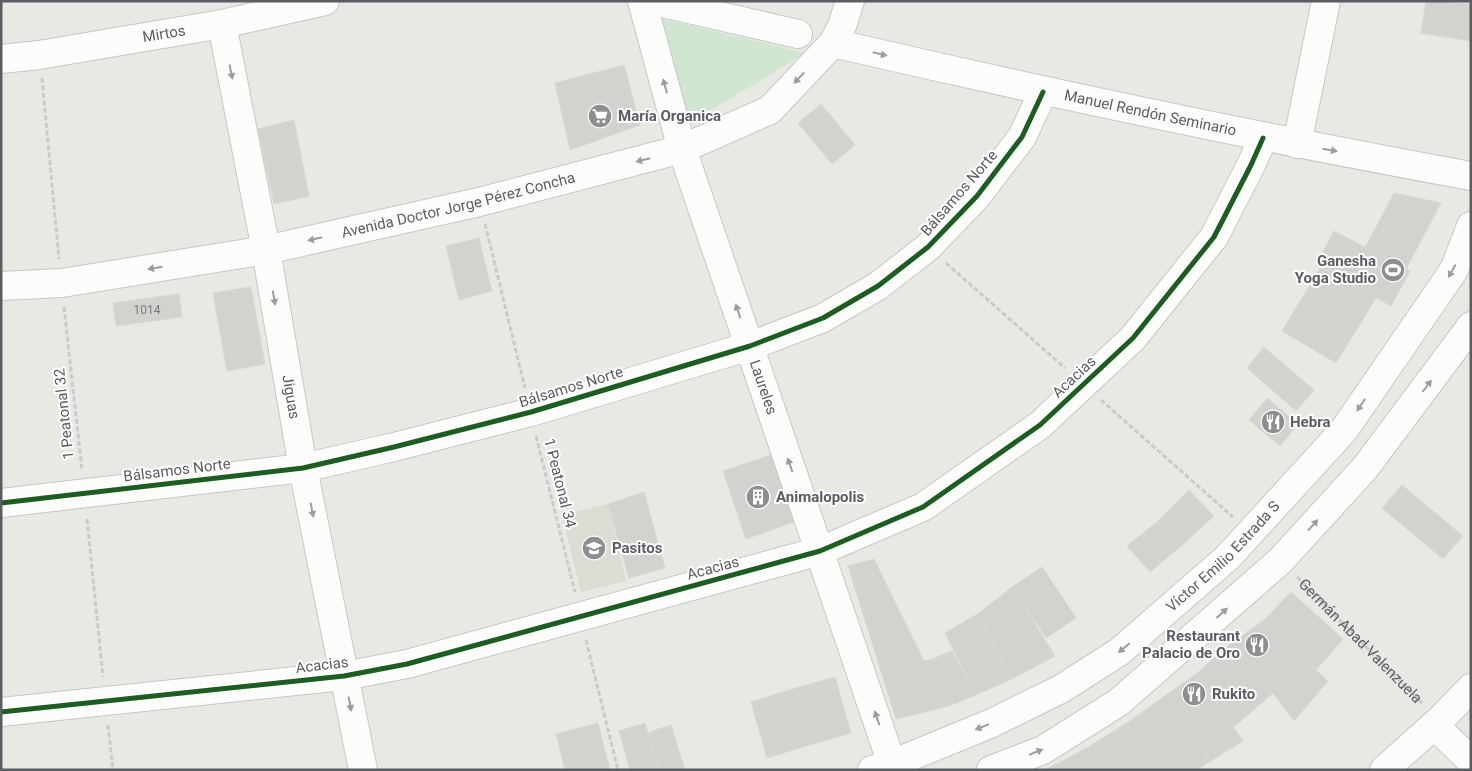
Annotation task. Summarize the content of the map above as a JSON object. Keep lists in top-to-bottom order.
{
  "streets": {
    "street": [
      "Mirtos",
      "Manuel Rendón Seminario",
      "Bálsamos Norte",
      "Avenida Doctor Jorge Pérez Concha",
      "Acacias",
      "Laureles",
      "Jiguas",
      "Víctor Emilio Estrada S"
    ],
    "path": ["1 Peatonal 32", "1 Peatonal 34", "Germán Abad Valenzuela"]
  },
  "crossings": [
    ["Mirtos", "Jiguas"],
    ["Mirtos", "1 Peatonal 32"],
    ["Manuel Rendón Seminario", "Bálsamos Norte"],
    ["Manuel Rendón Seminario", "Avenida Doctor Jorge Pérez Concha"],
    ["Manuel Rendón Seminario", "Acacias"],
    ["Bálsamos Norte", "Laureles"],
    ["Bálsamos Norte", "Jiguas"],
    ["Bálsamos Norte", "1 Peatonal 32"],
    ["Bálsamos Norte", "1 Peatonal 34"],
    ["Avenida Doctor Jorge Pérez Concha", "Laureles"],
    ["Avenida Doctor Jorge Pérez Concha", "Jiguas"],
    ["Avenida Doctor Jorge Pérez Concha", "1 Peatonal 32"],
    ["Avenida Doctor Jorge Pérez Concha", "1 Peatonal 34"],
    ["Acacias", "Laureles"],
    ["Acacias", "Jiguas"],
    ["Acacias", "1 Peatonal 32"],
    ["Acacias", "1 Peatonal 34"],
    ["Laureles", "Víctor Emilio Estrada S"]
  ],
  "one_way": [
    "Manuel Rendón Seminario",
    "Avenida Doctor Jorge Pérez Concha",
    "Laureles",
    "Jiguas"
  ],
  "places": {
    "supermarket": ["María Organica"],
    "sports": ["Ganesha Yoga Studio"],
    "restaurant": ["Hebra", "Restaurant Palacio de Oro", "Rukito"],
    "building": ["Animalopolis"],
    "school or university": ["Pasitos"]
  },
  "house_numbers": ["1014"]
}
